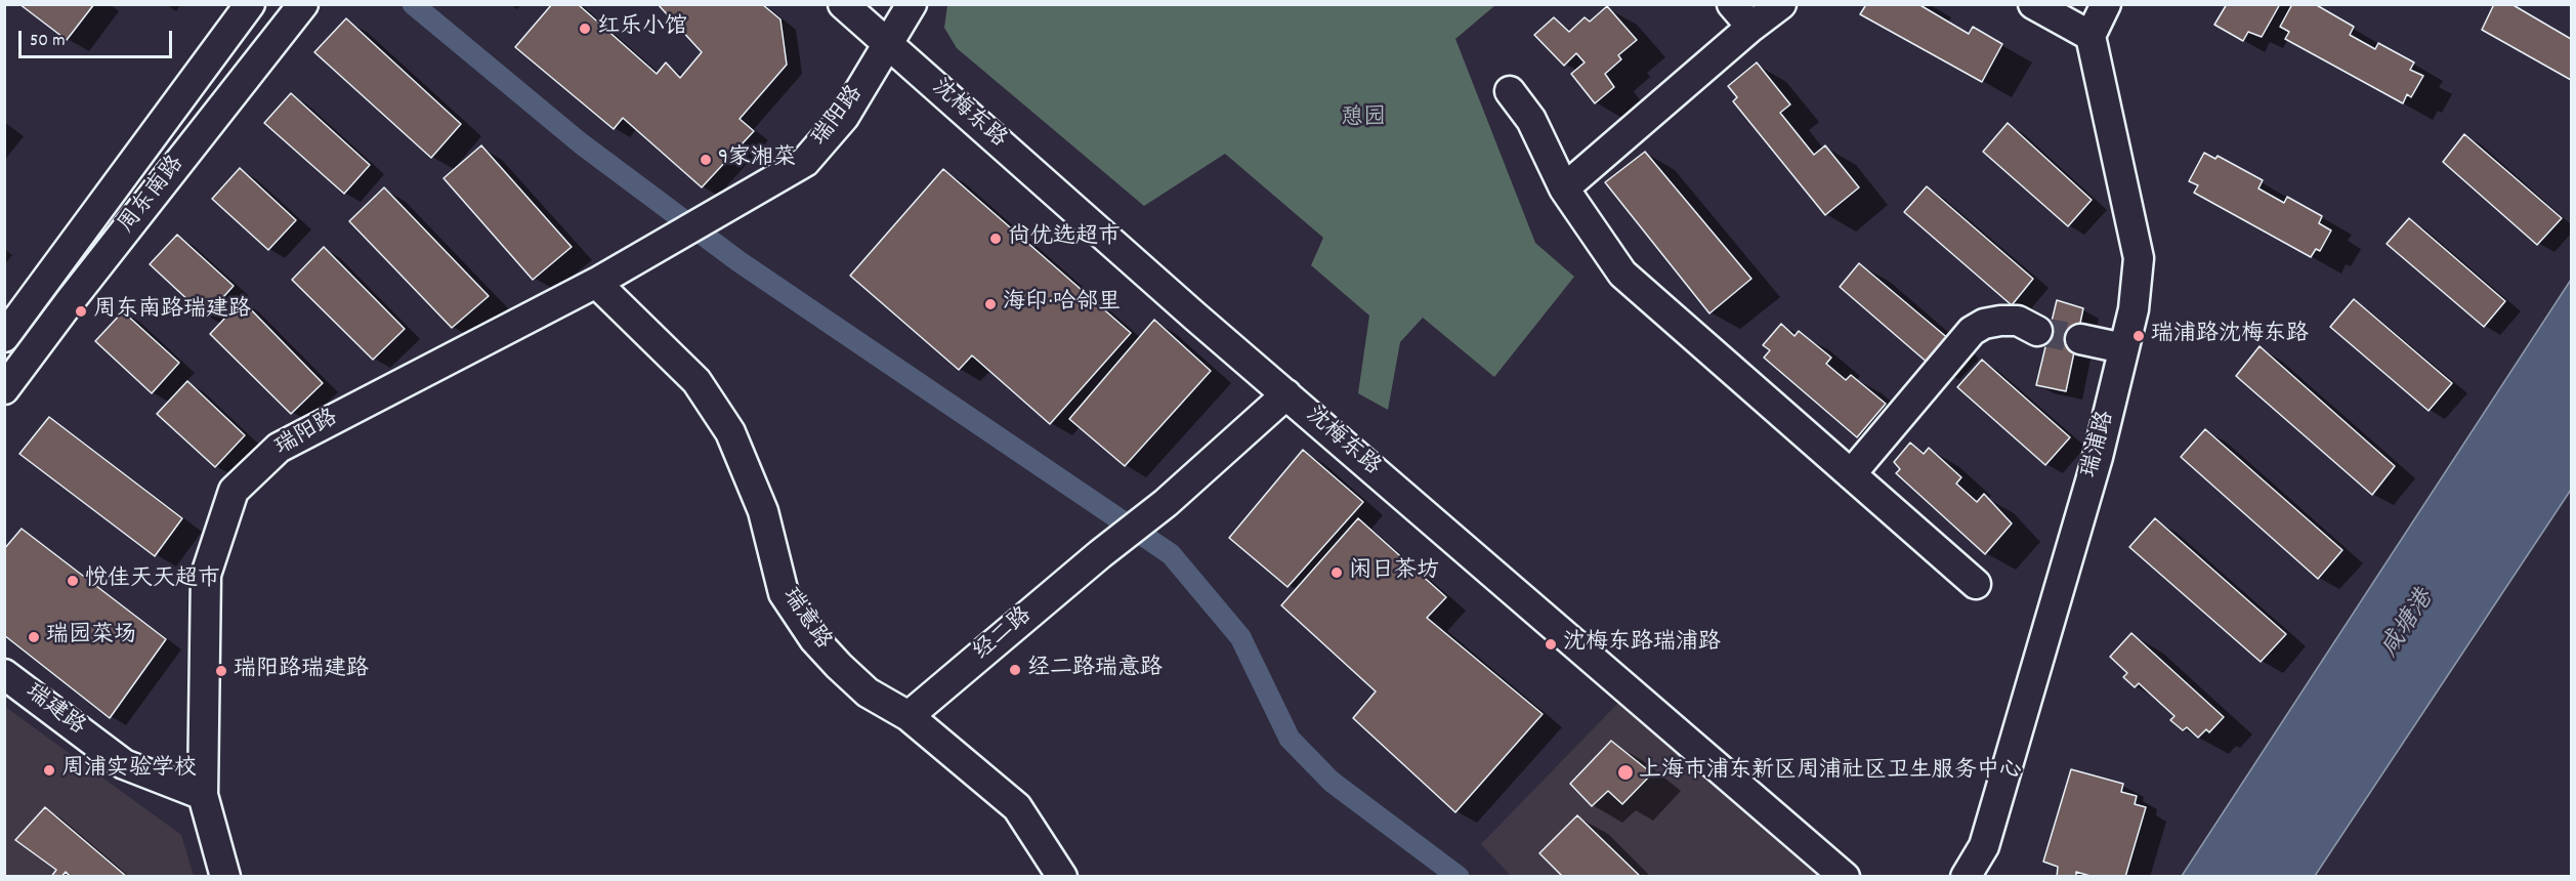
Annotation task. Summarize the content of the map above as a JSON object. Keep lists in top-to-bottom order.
{
  "streets": {
    "street": [
      "沈梅东路",
      "瑞阳路",
      "周东南路",
      "瑞浦路",
      "瑞意路",
      "经二路",
      "瑞建路"
    ]
  },
  "crossings": [
    ["沈梅东路", "瑞阳路"],
    ["沈梅东路", "经二路"],
    ["瑞阳路", "瑞意路"],
    ["瑞阳路", "瑞建路"],
    ["瑞意路", "经二路"]
  ],
  "water": ["咸塘港"],
  "parks": ["憩园"],
  "places": [
    "红乐小馆",
    "9家湘菜",
    "尚优选超市",
    "海印·哈邻里",
    "周东南路瑞建路",
    "瑞浦路沈梅东路",
    "闲日茶坊",
    "悦佳天天超市",
    "瑞园菜场",
    "沈梅东路瑞浦路",
    "经二路瑞意路",
    "瑞阳路瑞建路",
    "周浦实验学校",
    "上海市浦东新区周浦社区卫生服务中心"
  ],
  "scale_bar": "50 m"
}
